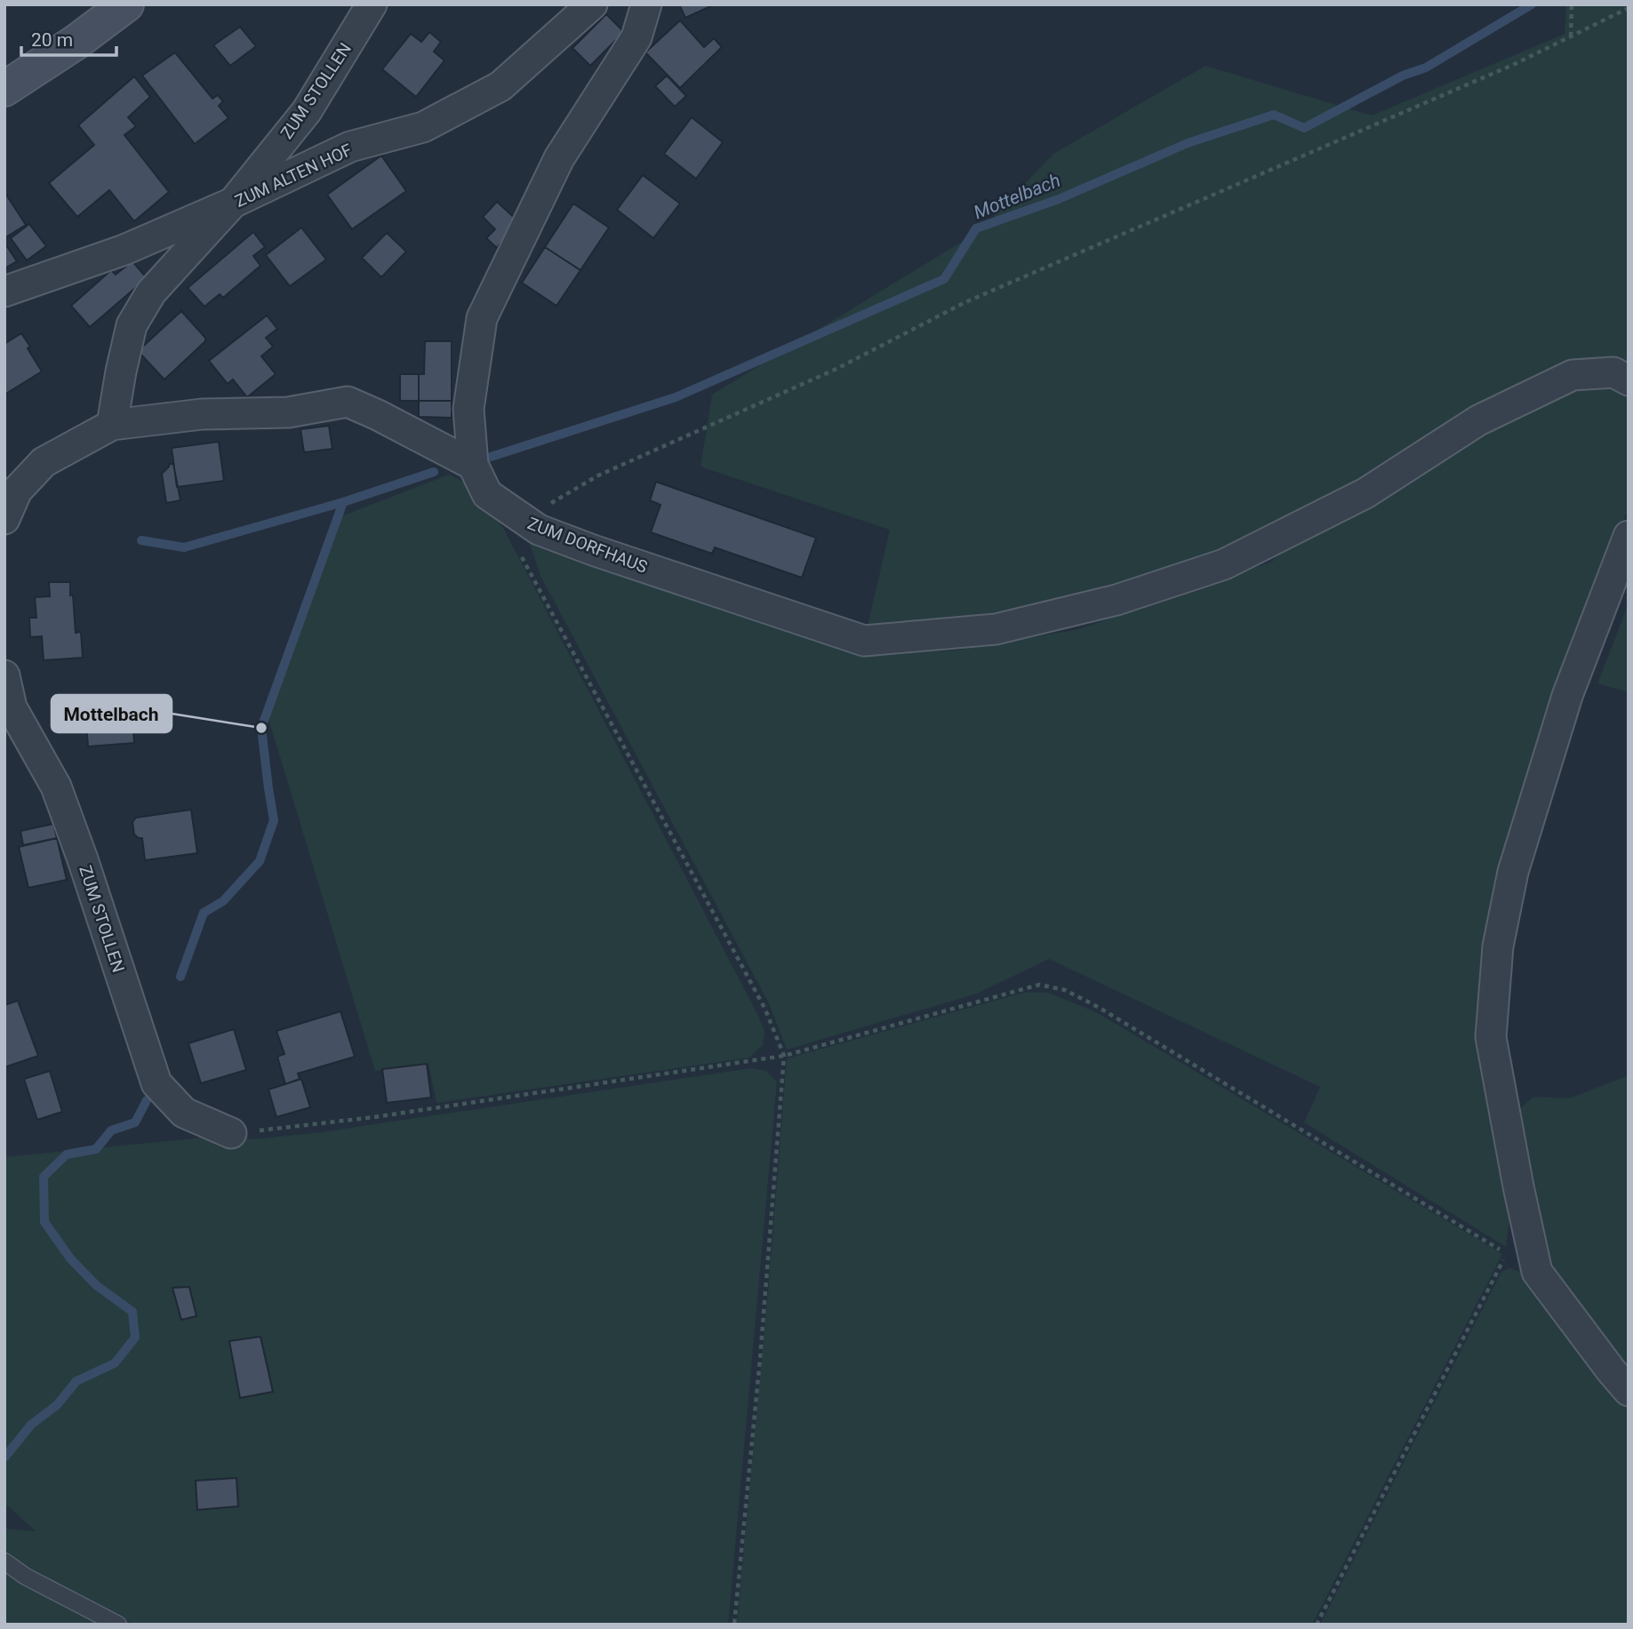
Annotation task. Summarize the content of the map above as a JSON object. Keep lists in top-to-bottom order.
{
  "streets": {
    "street": ["ZUM STOLLEN", "ZUM ALTEN HOF", "ZUM DORFHAUS"]
  },
  "crossings": [
    ["ZUM STOLLEN", "ZUM ALTEN HOF"]
  ],
  "water": ["Mottelbach"],
  "places": ["Mottelbach"],
  "scale_bar": "20 m"
}
